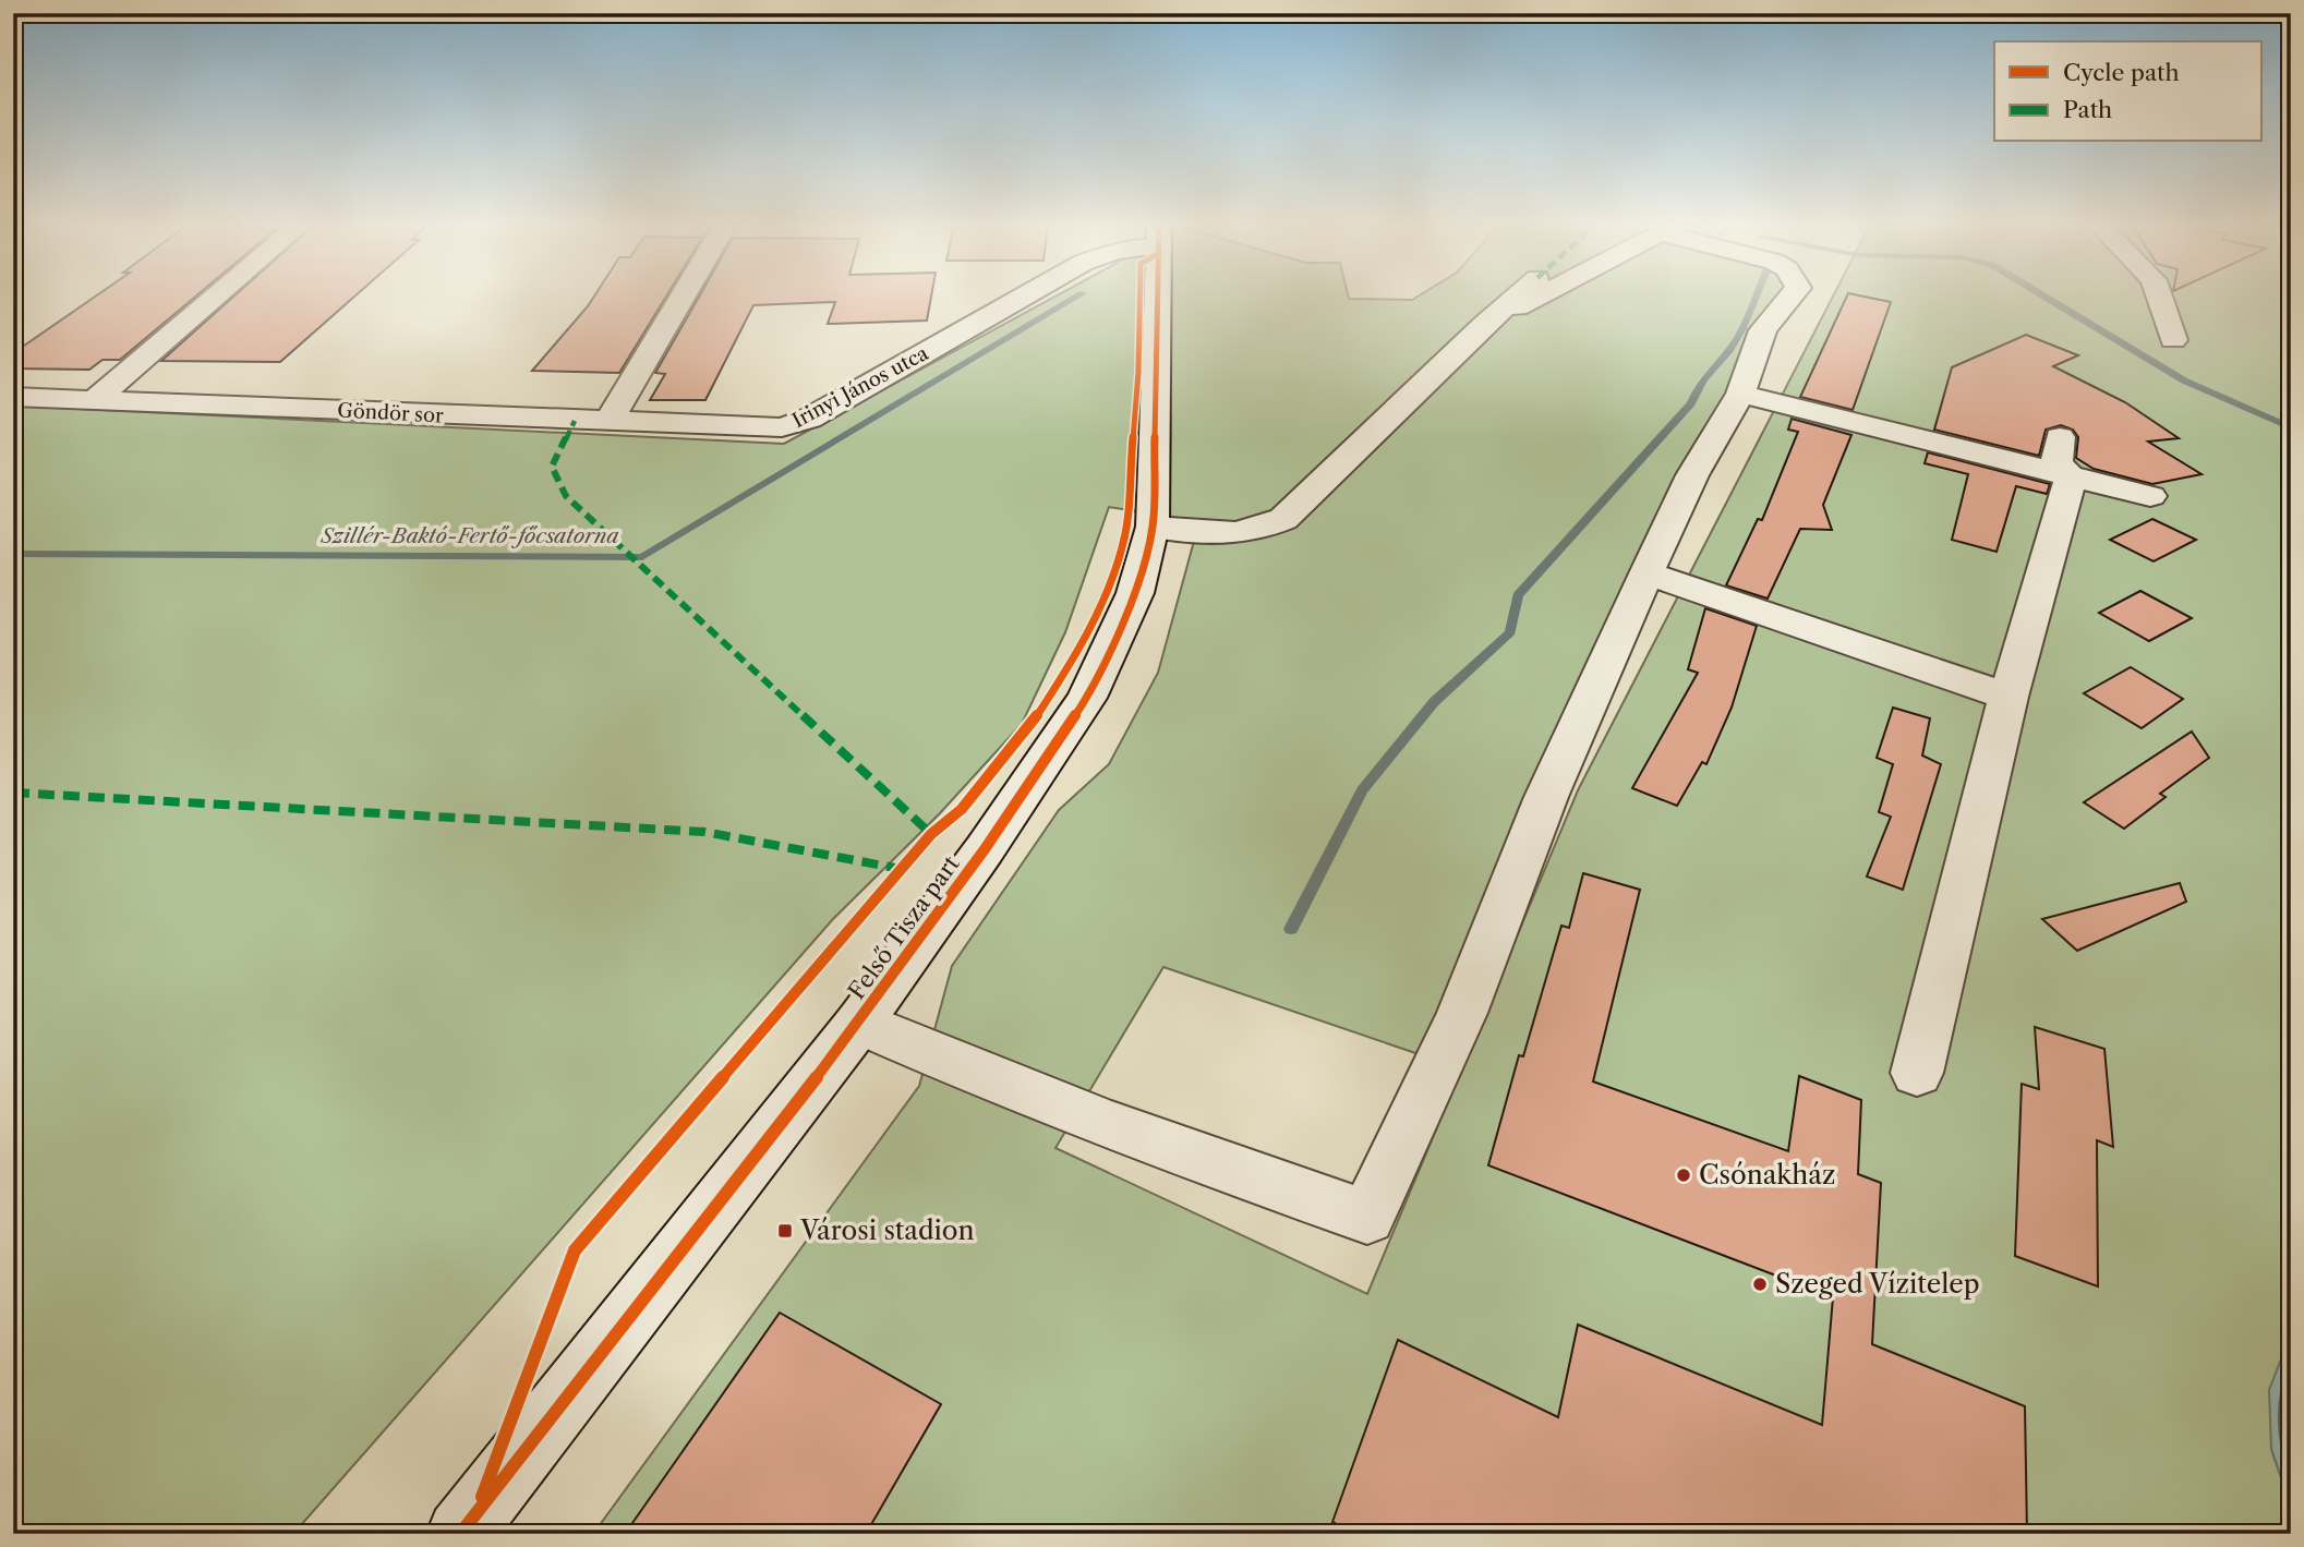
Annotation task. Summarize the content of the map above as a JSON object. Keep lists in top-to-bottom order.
{
  "streets": {
    "street": ["Irinyi János utca", "Göndör sor", "Felső Tisza part"]
  },
  "crossings": [
    ["Irinyi János utca", "Göndör sor"]
  ],
  "water": ["Szillér-Baktó-Fertő-főcsatorna"],
  "places": {
    "other": ["Csónakház", "Szeged Vízitelep"],
    "transit": ["Városi stadion"]
  },
  "legend": ["Cycle path", "Path"]
}
